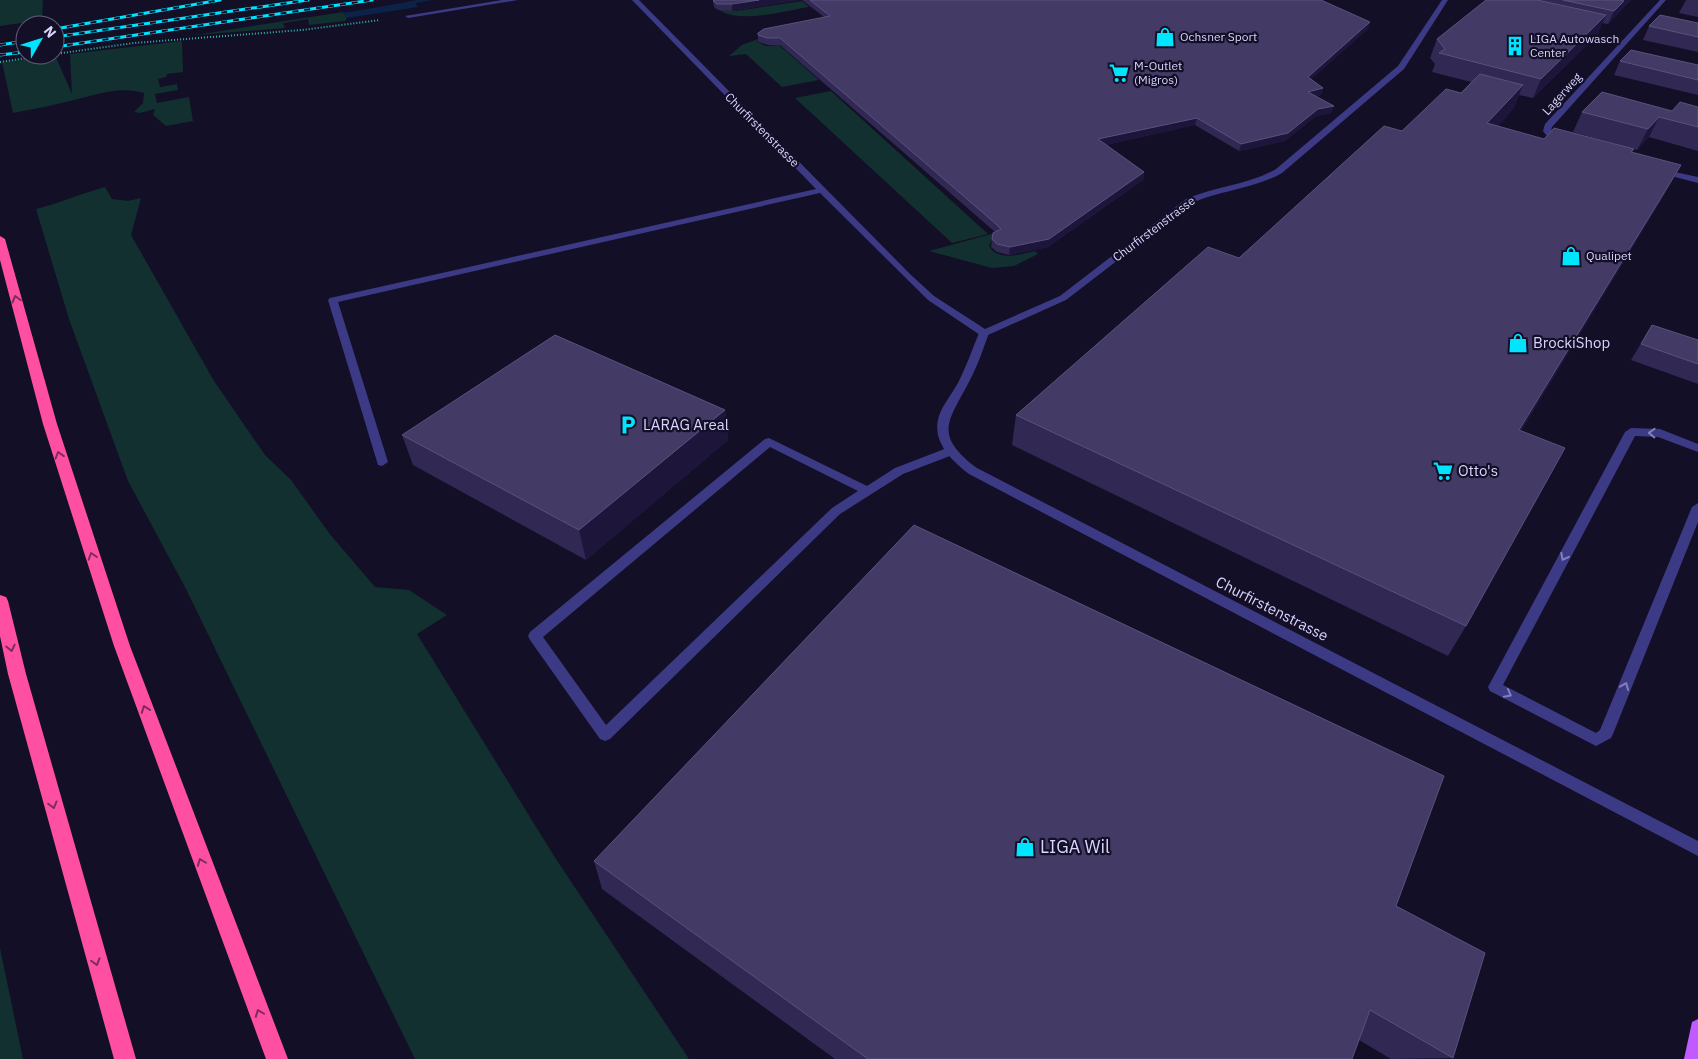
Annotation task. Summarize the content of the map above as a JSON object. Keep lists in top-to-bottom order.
{
  "streets": {
    "street": ["Lagerweg", "Churfirstenstrasse"]
  },
  "places": {
    "shop": [
      "Ochsner Sport",
      "Qualipet",
      "BrockiShop",
      "LIGA Wil"
    ],
    "building": ["LIGA Autowasch Center"],
    "supermarket": ["M-Outlet (Migros)", "Otto's"],
    "parking": ["LARAG Areal"]
  },
  "north": "top right"
}
